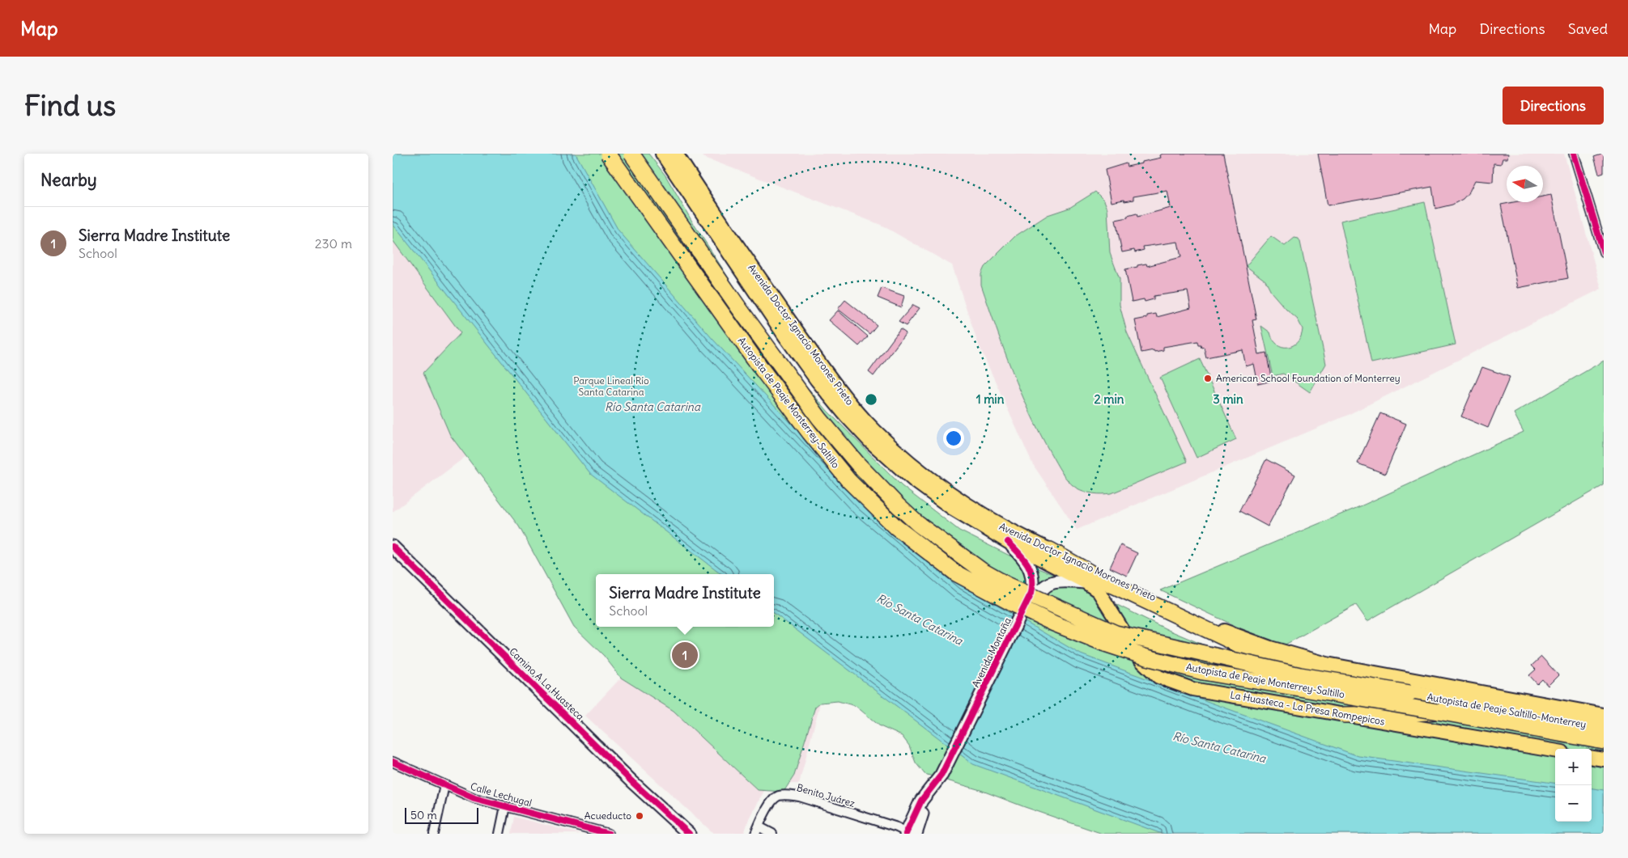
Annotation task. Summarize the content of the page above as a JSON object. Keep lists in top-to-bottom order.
{
  "streets": {
    "highway": ["Autopista de Peaje Monterrey-Saltillo", "Autopista de Peaje Saltillo-Monterrey"],
    "main road": ["Avenida Doctor Ignacio Morones Prieto", "La Huasteca - La Presa Rompepicos"],
    "street": [
      "Avenida Montaña",
      "Camino A La Huasteca",
      "Calle Lechugal",
      "Benito Juárez"
    ]
  },
  "crossings": [
    ["Avenida Doctor Ignacio Morones Prieto", "Avenida Montaña"],
    ["Avenida Doctor Ignacio Morones Prieto", "La Huasteca - La Presa Rompepicos"],
    ["Autopista de Peaje Monterrey-Saltillo", "Autopista de Peaje Saltillo-Monterrey"],
    ["Avenida Montaña", "Benito Juárez"]
  ],
  "water": ["Río Santa Catarina"],
  "parks": ["Parque Lineal Río Santa Catarina"],
  "places": ["American School Foundation of Monterrey", "Acueducto"],
  "scale_bar": "50 m",
  "north": "left",
  "page": {
    "header": "Map",
    "nav": ["Map", "Directions", "Saved"],
    "buttons": "Directions",
    "title": "Find us",
    "heading": "Nearby",
    "list": [
      {
        "mark": "1",
        "name": "Sierra Madre Institute",
        "note": "School",
        "value": "230 m"
      }
    ],
    "popup": ["Sierra Madre Institute", "School"],
    "pins": "1",
    "map_buttons": ["+", "−"],
    "scale": "50 m"
  },
  "rings": ["1 min", "2 min", "3 min"]
}
